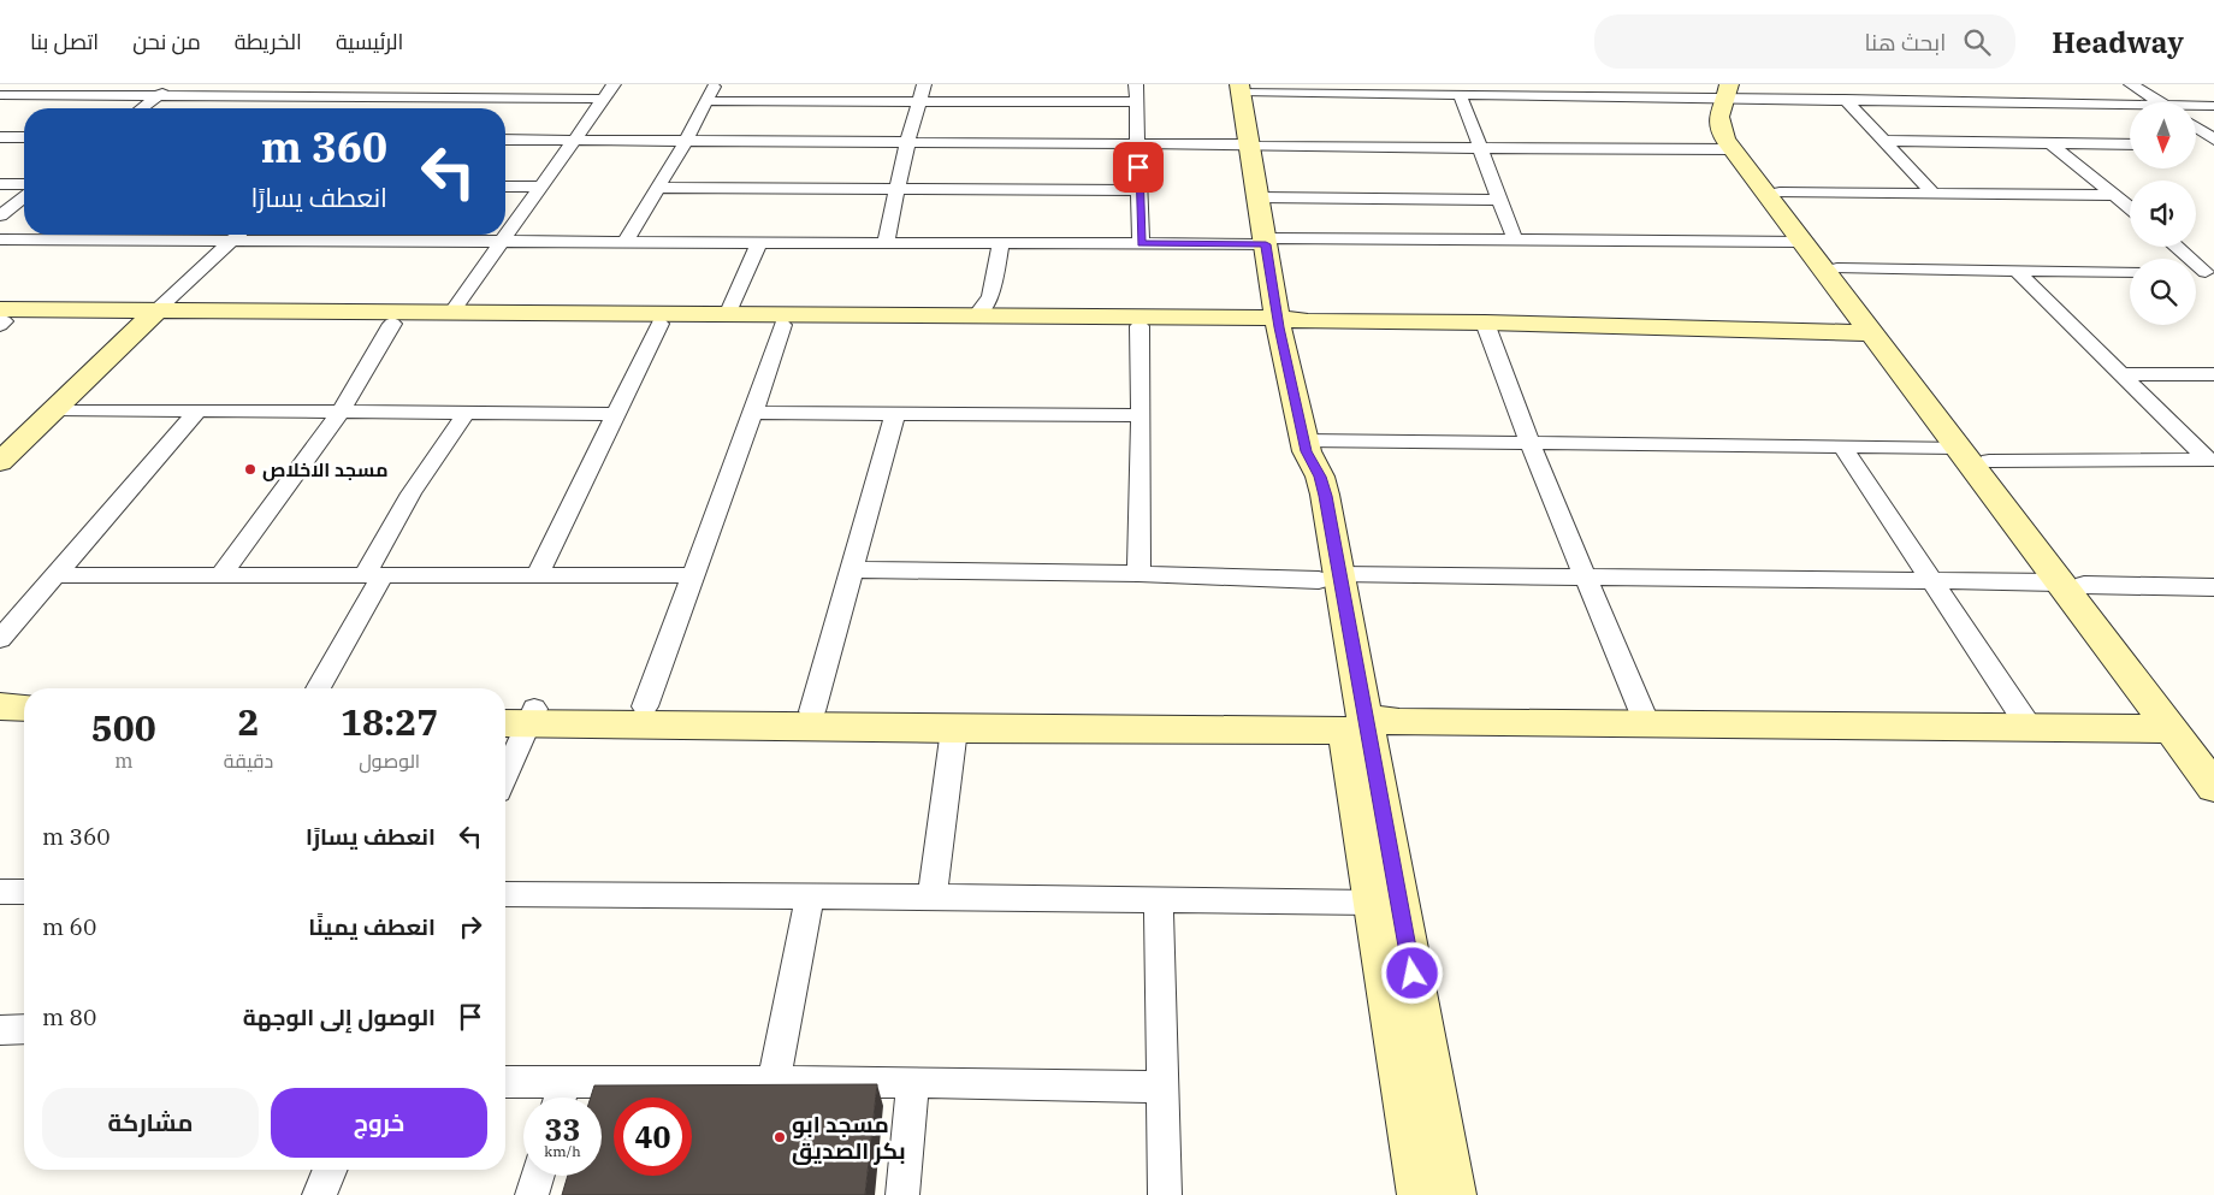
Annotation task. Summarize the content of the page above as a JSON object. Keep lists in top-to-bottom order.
{
  "places": ["مسجد الاخلاص", "مسجد ابو بكر الصديق"],
  "north": "bottom",
  "page": {
    "header": "Headway",
    "search": "ابحث هنا",
    "nav": [
      "الرئيسية",
      "الخريطة",
      "من نحن",
      "اتصل بنا"
    ],
    "turn": ["360 m", "انعطف يسارًا"],
    "eta": [
      "18:27",
      "الوصول",
      "2",
      "دقيقة",
      "500",
      "m"
    ],
    "list": [
      {
        "name": "انعطف يسارًا",
        "value": "360 m"
      },
      {
        "name": "انعطف يمينًا",
        "value": "60 m"
      },
      {
        "name": "الوصول إلى الوجهة",
        "value": "80 m"
      }
    ],
    "buttons": ["خروج", "مشاركة"],
    "speed": "33 km/h",
    "limit": "40"
  }
}
